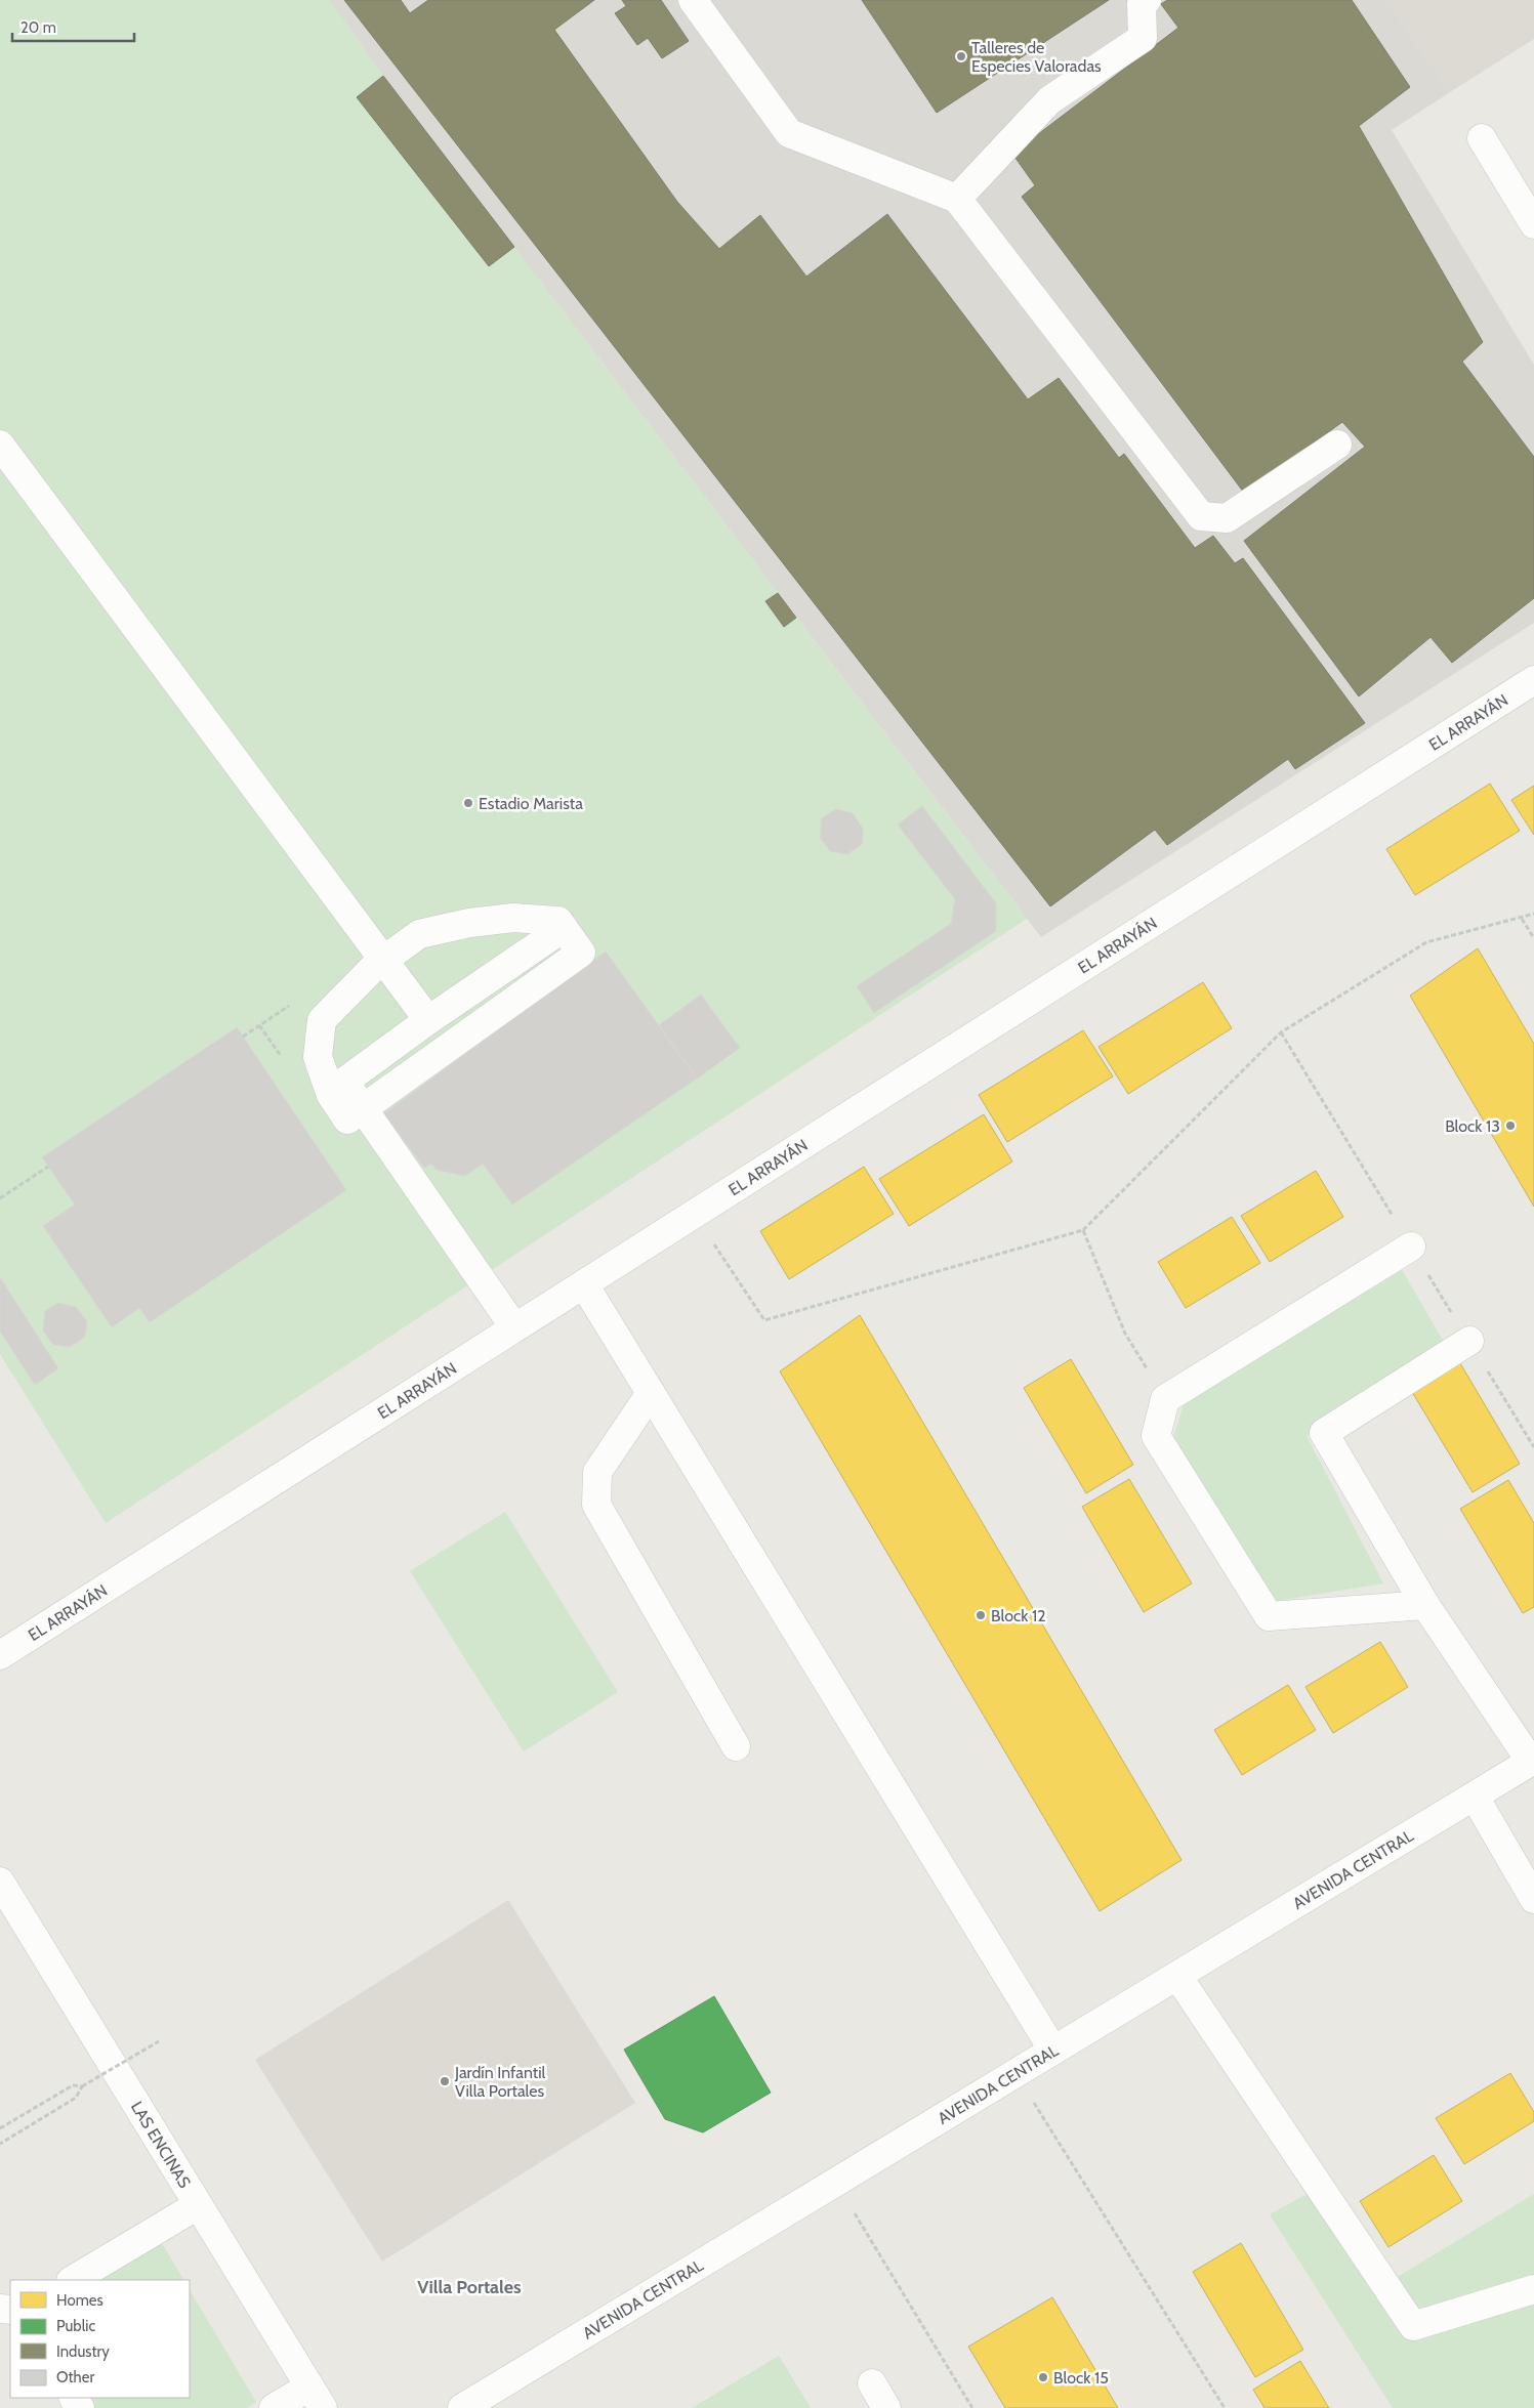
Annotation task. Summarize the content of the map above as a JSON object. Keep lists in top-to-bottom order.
{
  "streets": {
    "street": ["EL ARRAYÁN", "AVENIDA CENTRAL", "LAS ENCINAS"]
  },
  "districts": ["Villa Portales"],
  "places": [
    "Talleres de Especies Valoradas",
    "Estadio Marista",
    "Block 13",
    "Block 12",
    "Jardín Infantil Villa Portales",
    "Block 15"
  ],
  "legend": [
    "Homes",
    "Public",
    "Industry",
    "Other"
  ],
  "scale_bar": "20 m"
}
